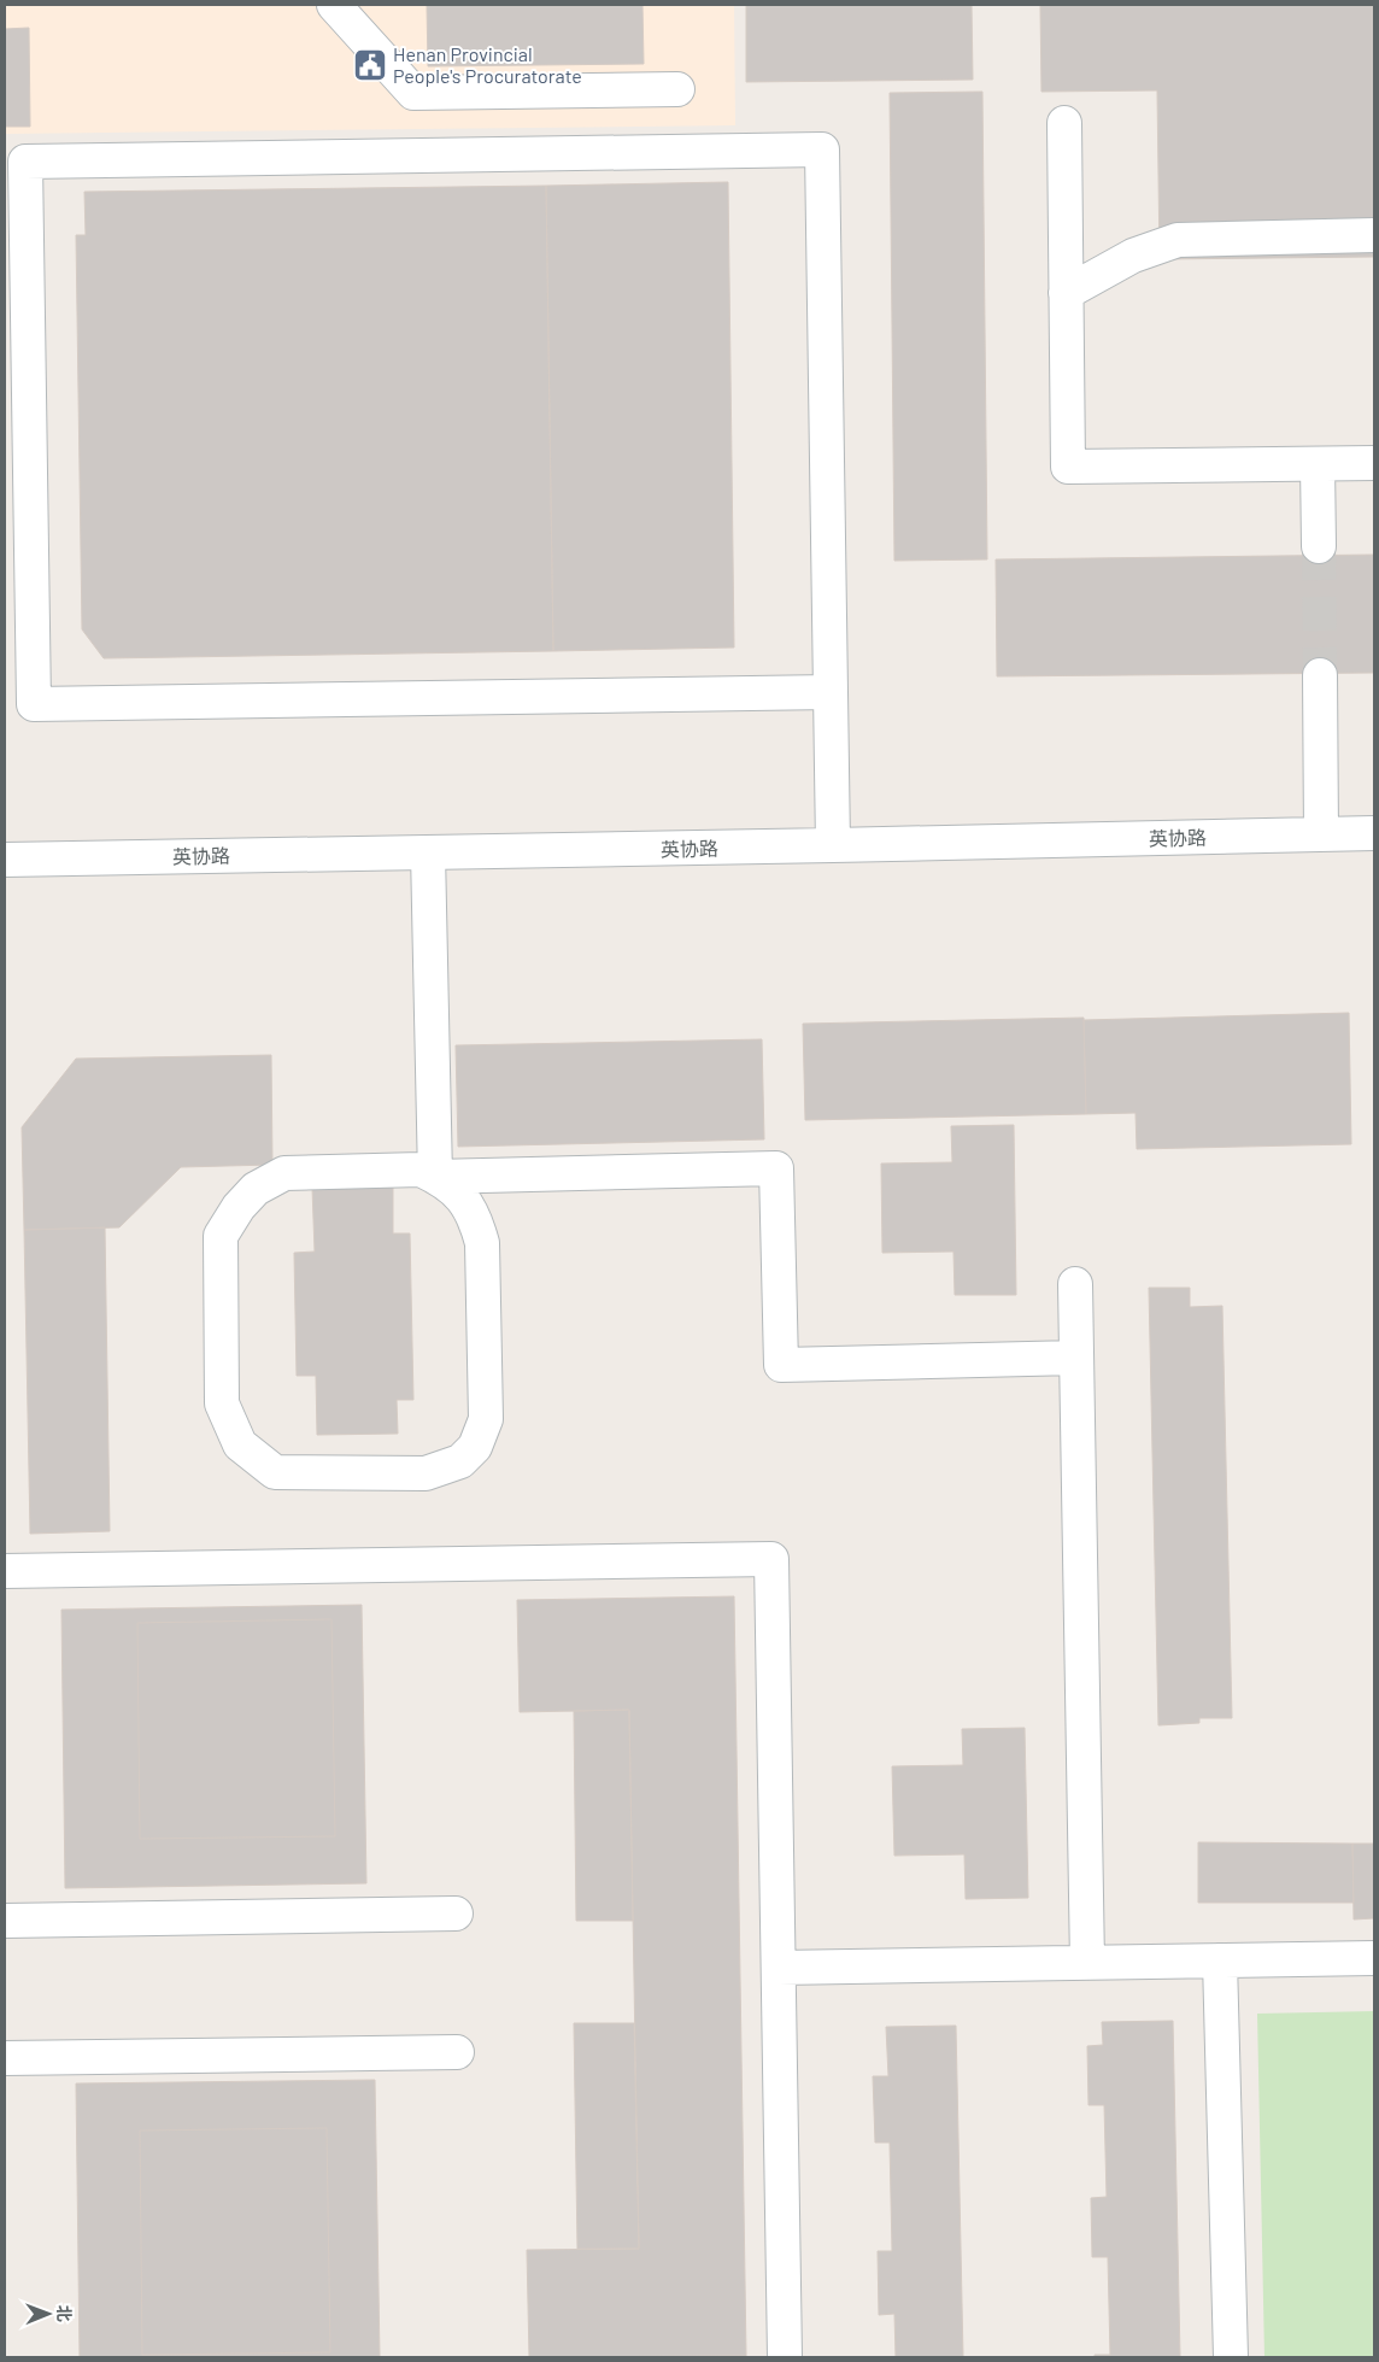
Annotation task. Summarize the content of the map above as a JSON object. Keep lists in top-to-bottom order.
{
  "streets": {
    "street": ["英协路"]
  },
  "places": {
    "public building": ["Henan Provincial People's Procuratorate"]
  },
  "north": "right"
}
